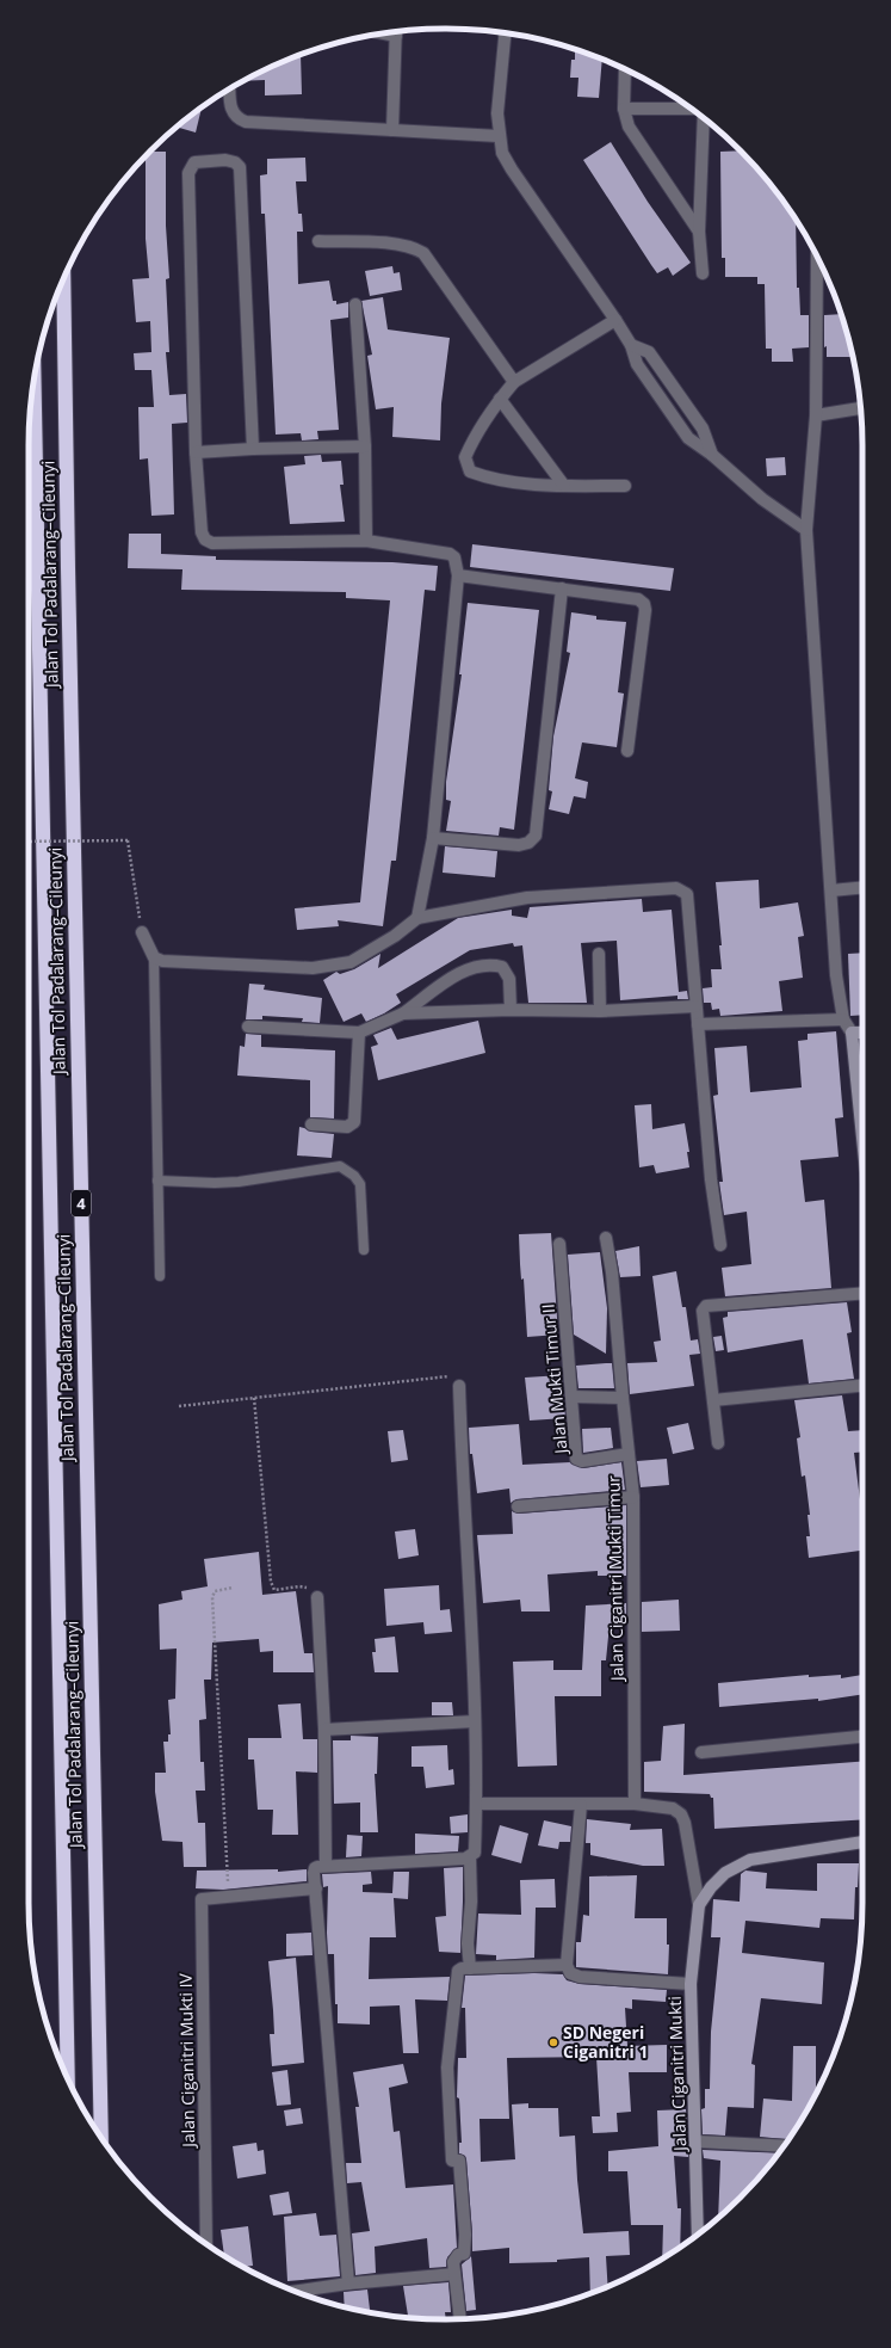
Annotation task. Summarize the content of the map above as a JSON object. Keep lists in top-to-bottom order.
{
  "streets": {
    "highway": ["Jalan Tol Padalarang–Cileunyi", "4"],
    "street": [
      "Jalan Mukti Timur II",
      "Jalan Ciganitri Mukti Timur",
      "Jalan Ciganitri Mukti IV",
      "Jalan Ciganitri Mukti"
    ]
  },
  "crossings": [
    ["Jalan Mukti Timur II", "Jalan Ciganitri Mukti Timur"]
  ],
  "places": ["SD Negeri Ciganitri 1"]
}
